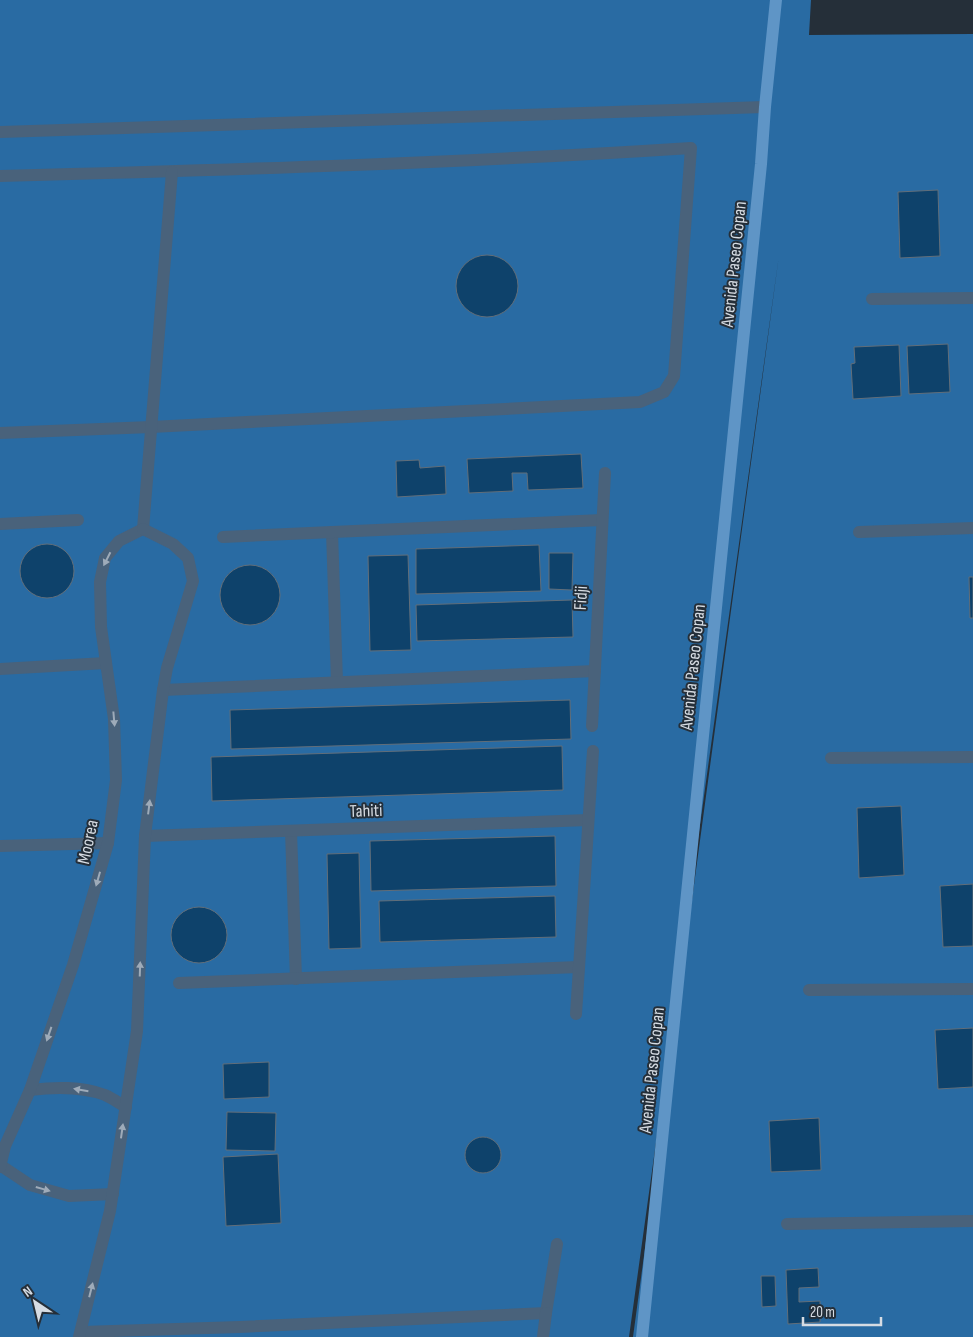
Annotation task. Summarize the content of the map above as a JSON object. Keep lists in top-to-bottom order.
{
  "streets": {
    "main road": ["Avenida Paseo Copan"],
    "street": ["Fidji", "Tahiti", "Moorea"]
  },
  "scale_bar": "20 m",
  "north": "top left"
}
